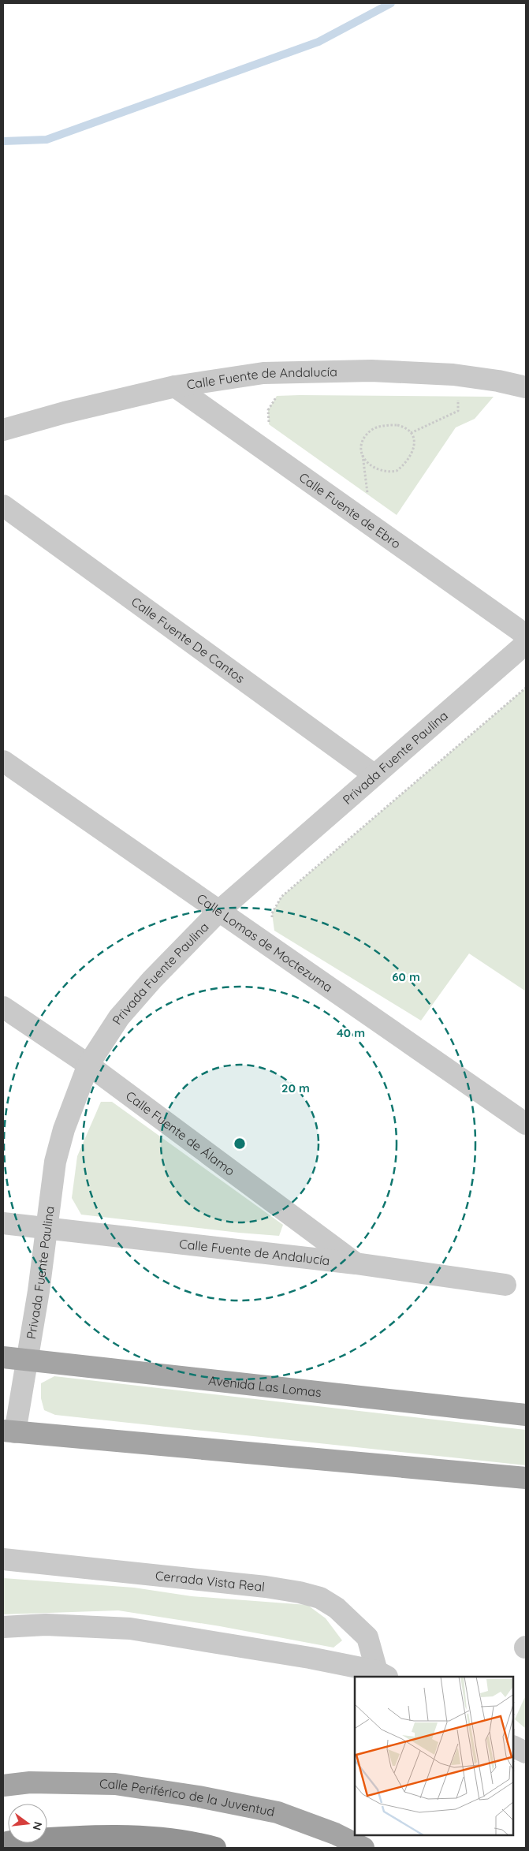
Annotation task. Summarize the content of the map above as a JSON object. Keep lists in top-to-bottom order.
{
  "streets": {
    "main road": ["Avenida Las Lomas", "Calle Periférico de la Juventud"],
    "street": [
      "Calle Fuente de Andalucía",
      "Calle Fuente de Ebro",
      "Calle Fuente De Cantos",
      "Privada Fuente Paulina",
      "Calle Lomas de Moctezuma",
      "Calle Fuente de Álamo",
      "Cerrada Vista Real"
    ]
  },
  "crossings": [
    ["Calle Fuente de Andalucía", "Calle Fuente de Ebro"],
    ["Calle Fuente de Andalucía", "Privada Fuente Paulina"],
    ["Calle Fuente de Andalucía", "Calle Fuente de Álamo"],
    ["Calle Fuente De Cantos", "Privada Fuente Paulina"],
    ["Privada Fuente Paulina", "Calle Lomas de Moctezuma"],
    ["Privada Fuente Paulina", "Calle Fuente de Álamo"],
    ["Privada Fuente Paulina", "Avenida Las Lomas"]
  ],
  "north": "right",
  "rings": ["60 m", "40 m", "20 m"]
}
